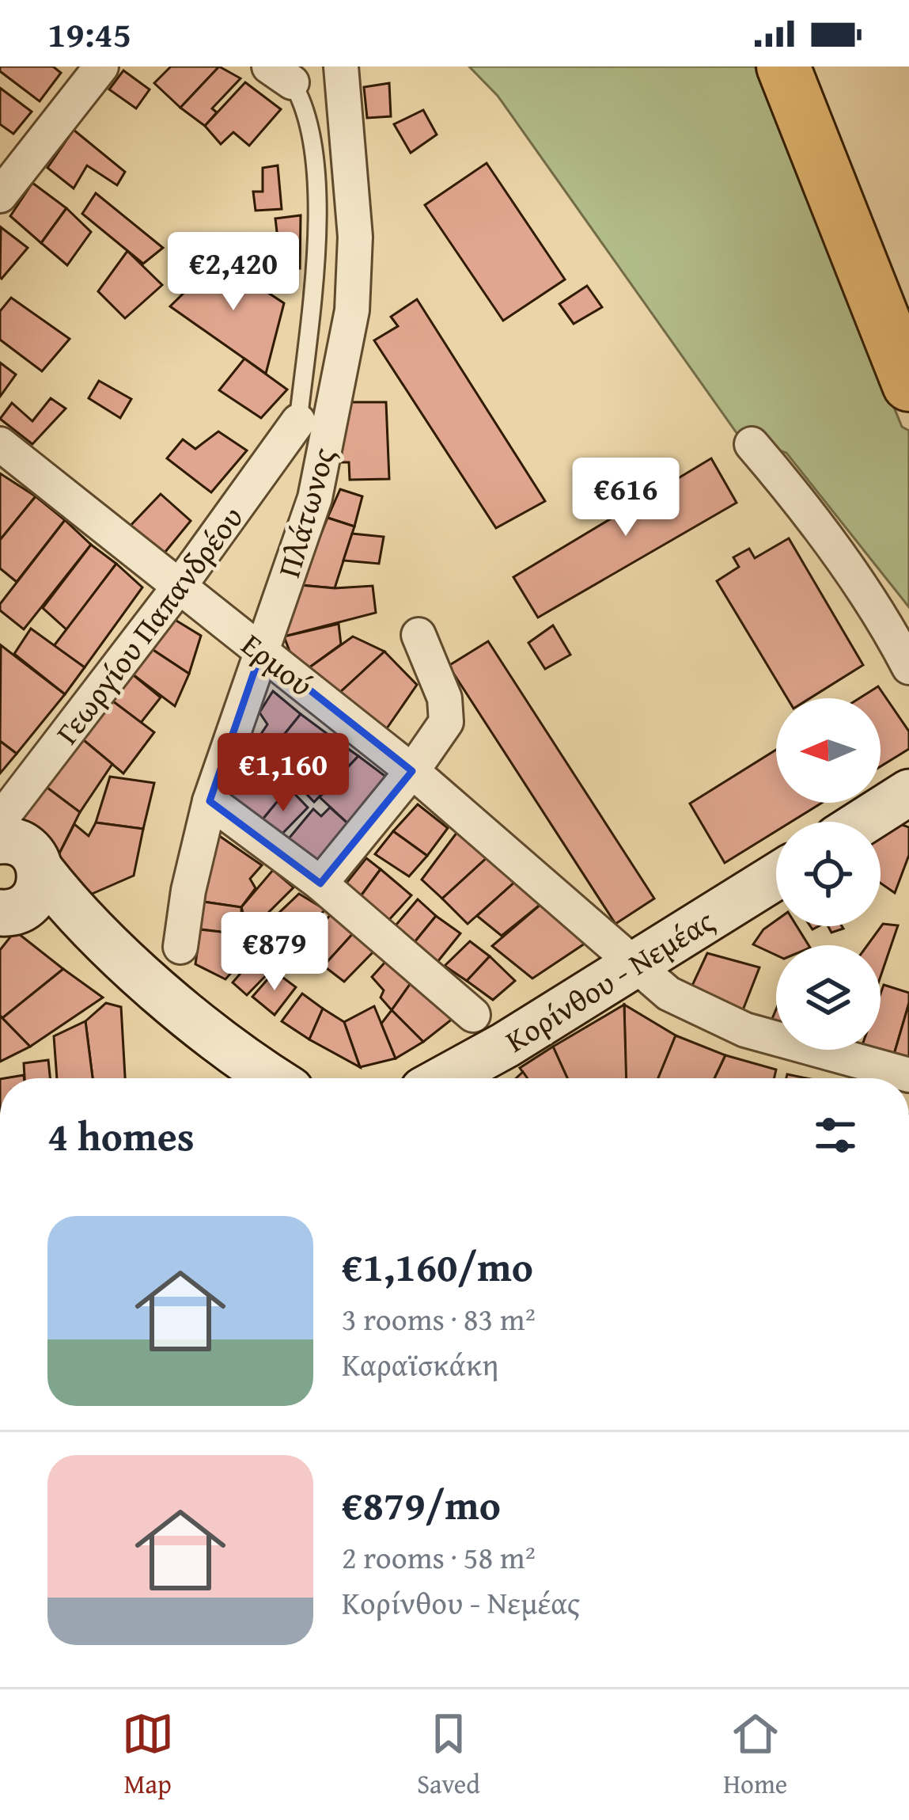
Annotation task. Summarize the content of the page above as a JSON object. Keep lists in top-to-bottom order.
{
  "streets": {
    "main road": ["Κορίνθου - Νεμέας"],
    "street": ["Πλάτωνος", "Γεωργίου Παπανδρέου", "Ερμού"]
  },
  "crossings": [
    ["Πλάτωνος", "Ερμού"],
    ["Γεωργίου Παπανδρέου", "Ερμού"],
    ["Ερμού", "Κορίνθου - Νεμέας"]
  ],
  "north": "left",
  "page": {
    "status": "19:45",
    "price": [
      "€2,420",
      "€616",
      "€1,160",
      "€879"
    ],
    "heading": "4 homes",
    "list": [
      {
        "name": "€1,160/mo",
        "note": "3 rooms · 83 m² · Καραϊσκάκη"
      },
      {
        "name": "€879/mo",
        "note": "2 rooms · 58 m² · Κορίνθου - Νεμέας"
      }
    ],
    "tabs": ["Map", "Saved", "Home"]
  }
}
